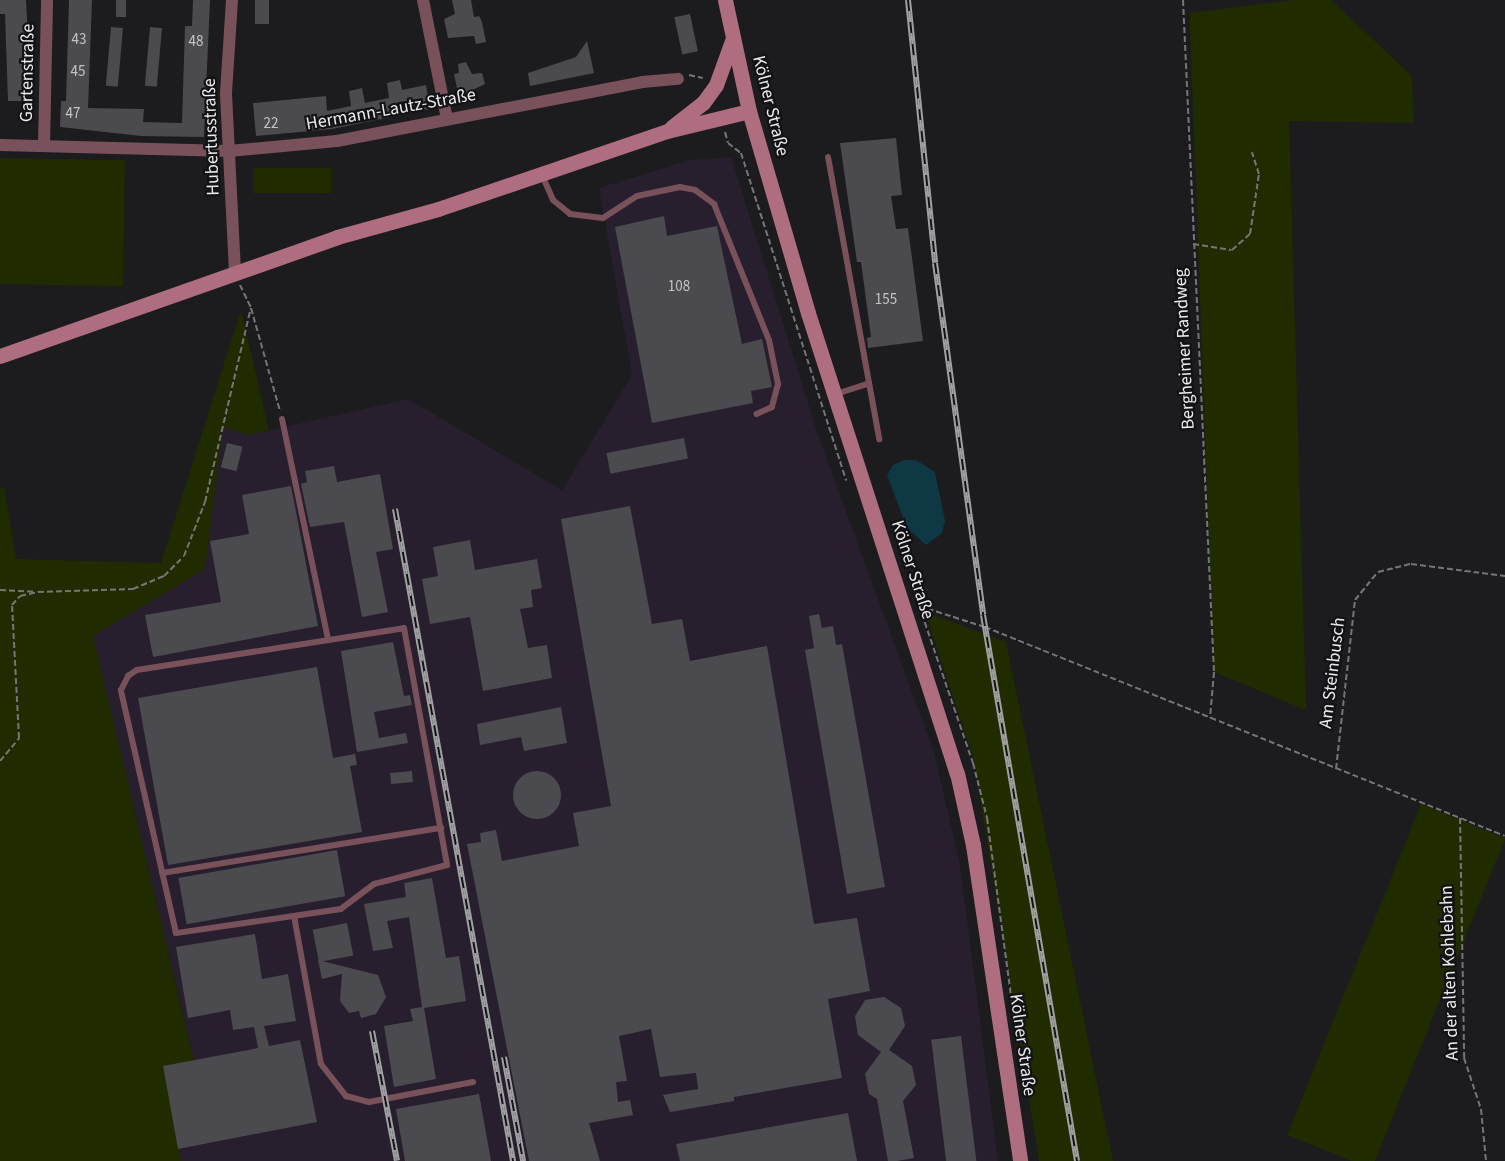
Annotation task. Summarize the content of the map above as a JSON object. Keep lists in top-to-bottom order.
{
  "streets": {
    "main road": ["Kölner Straße"],
    "street": ["Gartenstraße", "Hermann-Lautz-Straße", "Hubertusstraße"],
    "path": ["Bergheimer Randweg", "Am Steinbusch", "An der alten Kohlebahn"]
  },
  "crossings": [
    ["Gartenstraße", "Hermann-Lautz-Straße"],
    ["Hermann-Lautz-Straße", "Hubertusstraße"]
  ],
  "house_numbers": [
    "43",
    "48",
    "45",
    "47",
    "22",
    "108",
    "155"
  ]
}
